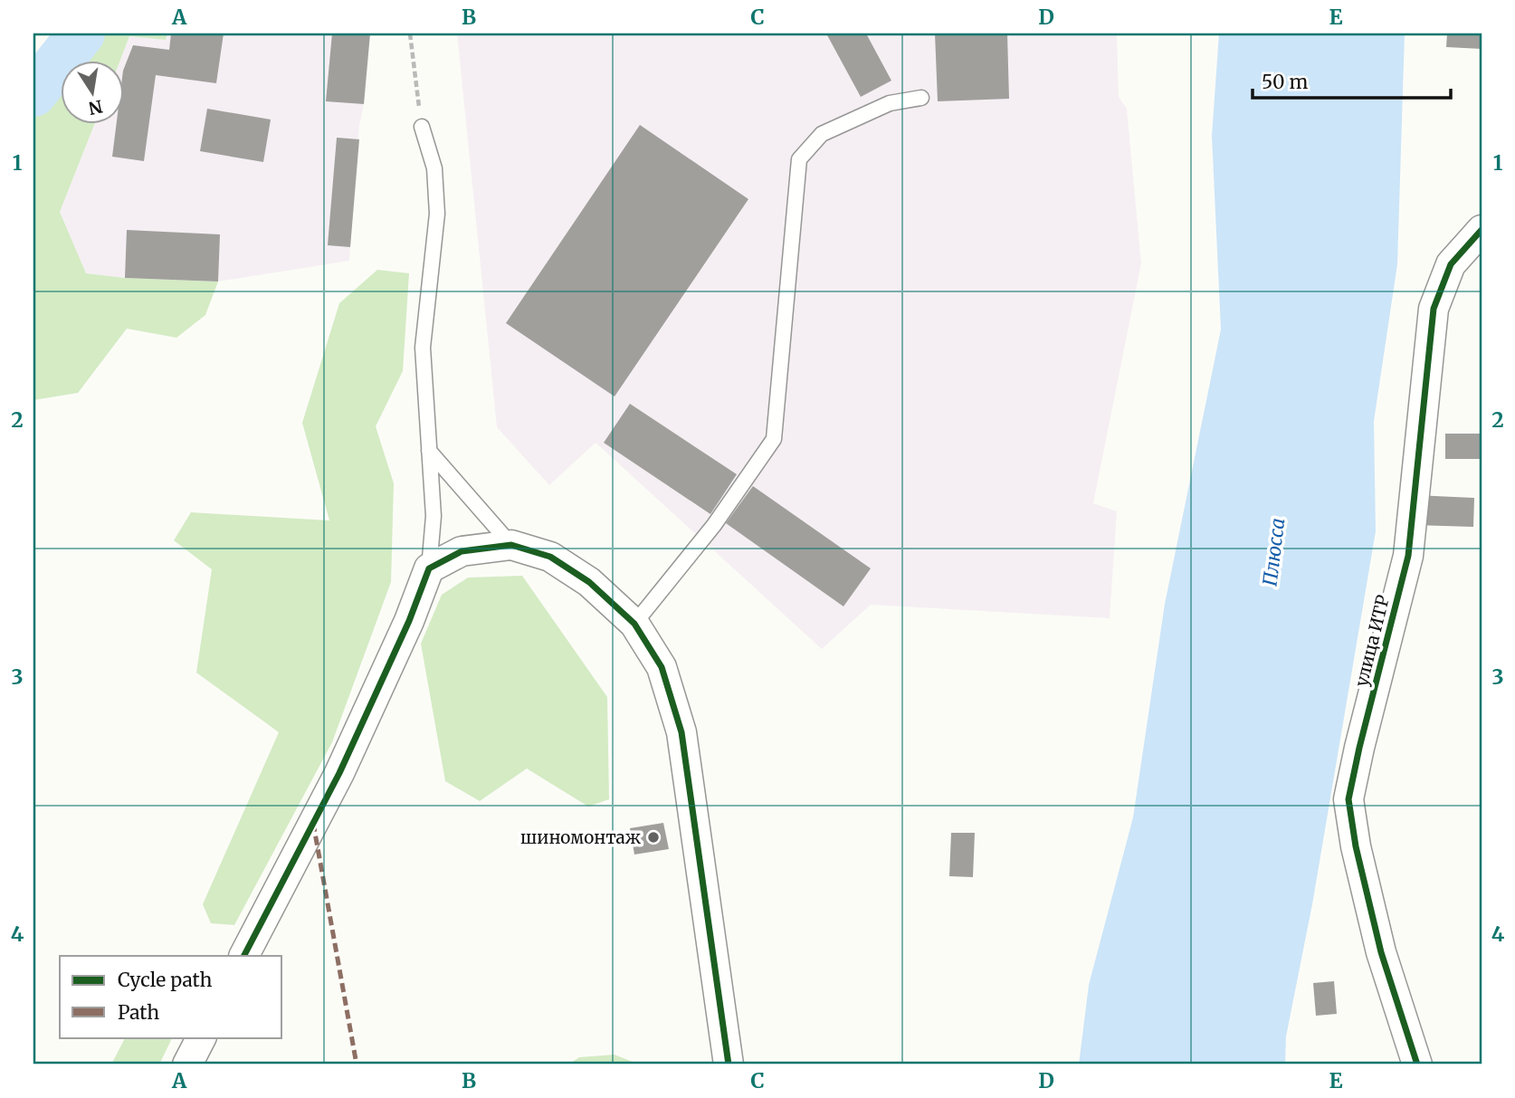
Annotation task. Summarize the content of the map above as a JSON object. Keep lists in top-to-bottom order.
{
  "streets": {
    "street": ["улица ИТР"]
  },
  "water": ["Плюсса"],
  "places": ["шиномонтаж"],
  "legend": ["Cycle path", "Path"],
  "scale_bar": "50 m",
  "north": "bottom",
  "grid": {
    "columns": [
      "A",
      "B",
      "C",
      "D",
      "E"
    ],
    "rows": [
      "1",
      "2",
      "3",
      "4"
    ]
  }
}
